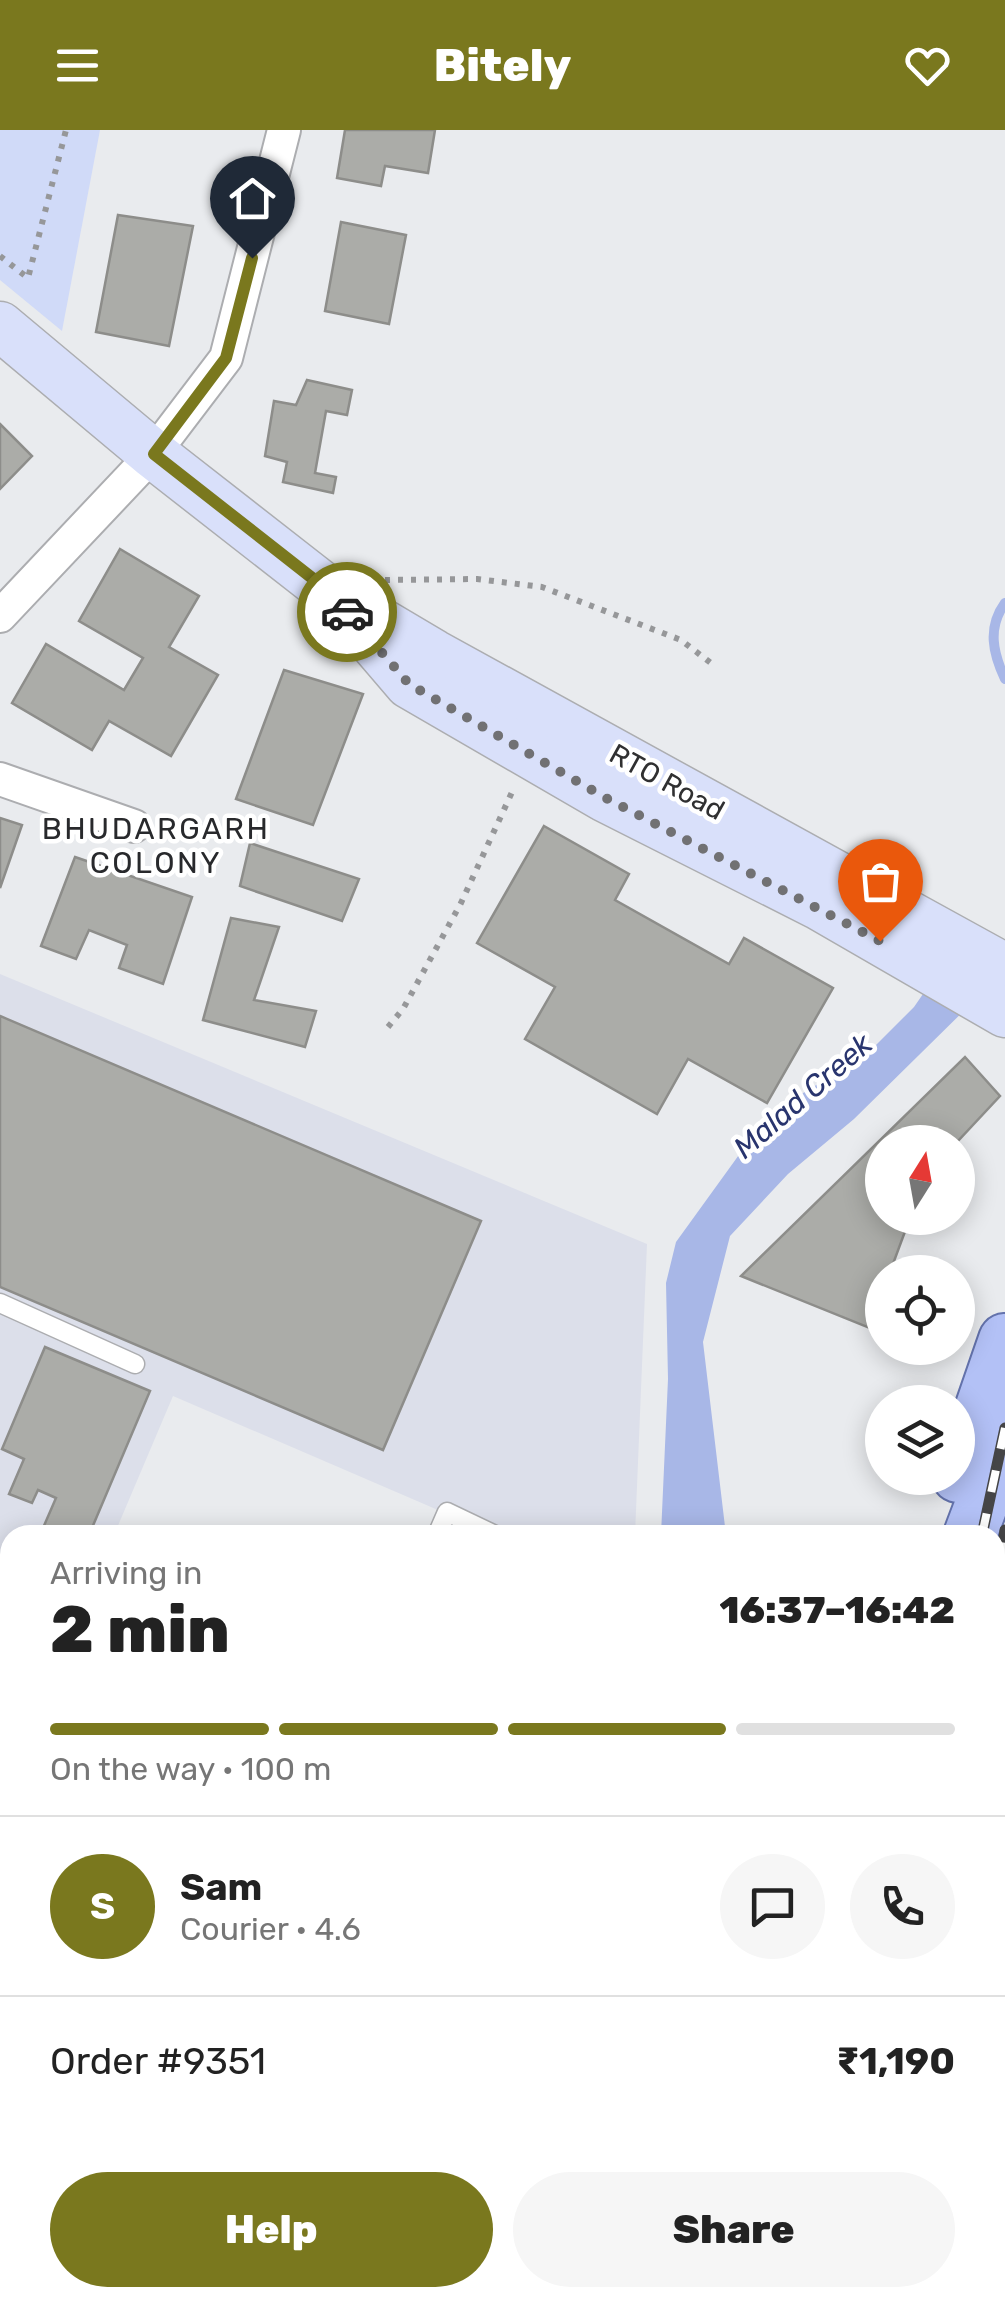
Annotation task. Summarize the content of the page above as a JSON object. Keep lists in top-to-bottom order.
{
  "streets": {
    "street": ["RTO Road"]
  },
  "districts": ["BHUDARGARH COLONY"],
  "water": ["Malad Creek"],
  "north": "top",
  "page": {
    "header": "Bitely",
    "heading": ["2 min", "Arriving in", "16:37–16:42"],
    "panel": [
      "Sam",
      "Courier · 4.6",
      "Order #9351",
      "₹1,190"
    ],
    "bar": "On the way · 100 m",
    "round": "S",
    "buttons": ["Help", "Share"]
  }
}
